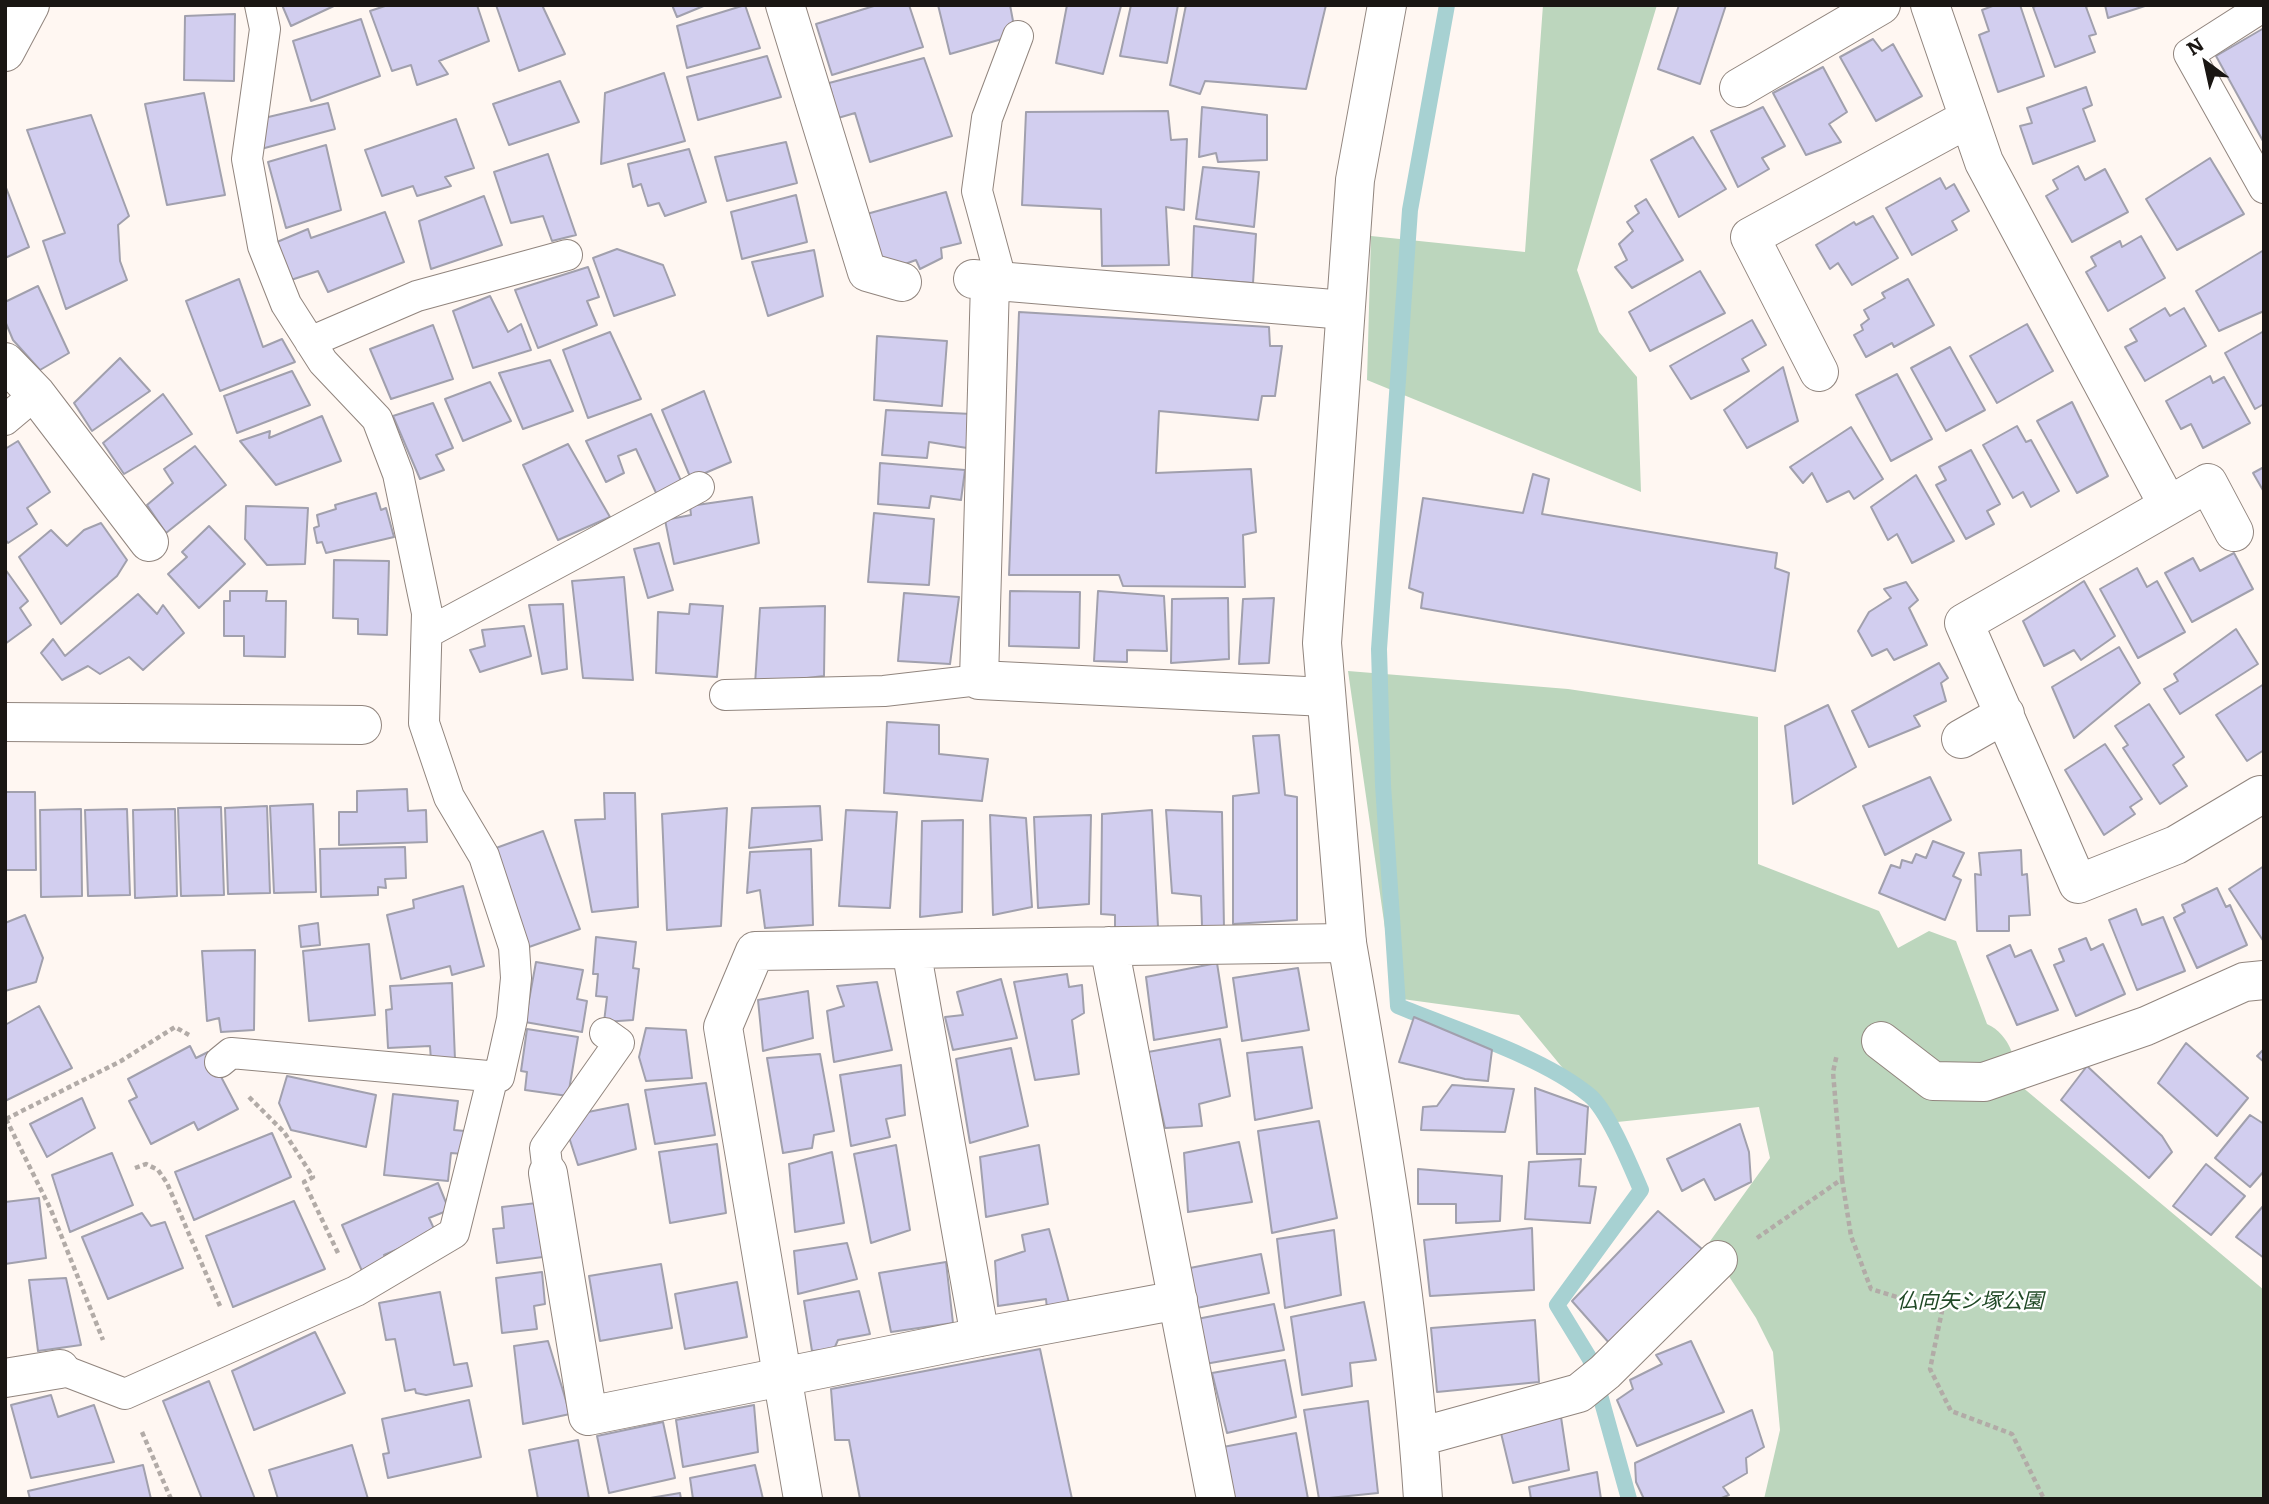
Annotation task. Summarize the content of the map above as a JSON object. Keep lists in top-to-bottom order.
{
  "parks": ["仏向矢シ塚公園"],
  "north": "top left"
}
